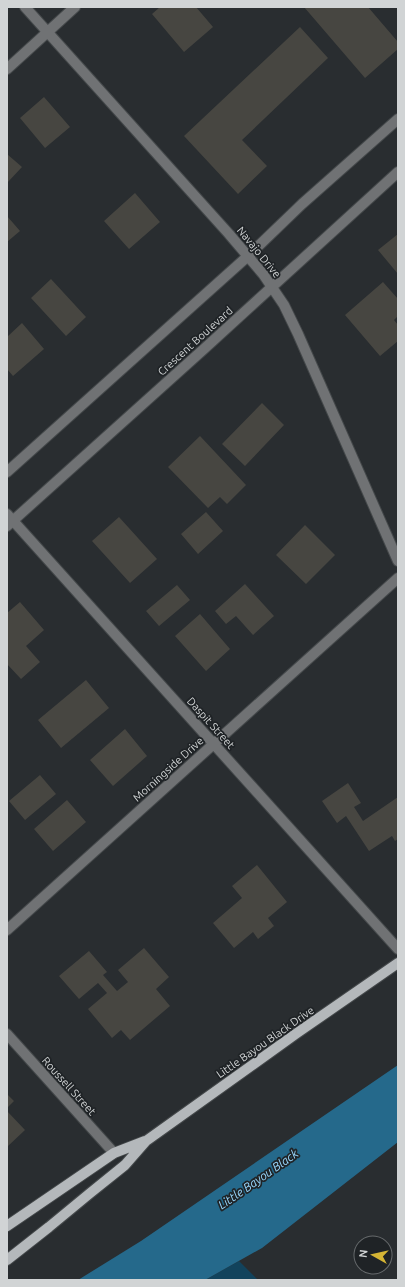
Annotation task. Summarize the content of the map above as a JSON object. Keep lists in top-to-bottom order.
{
  "streets": {
    "main road": ["Little Bayou Black Drive"],
    "street": [
      "Navajo Drive",
      "Crescent Boulevard",
      "Daspit Street",
      "Morningside Drive",
      "Roussell Street"
    ]
  },
  "crossings": [
    ["Navajo Drive", "Crescent Boulevard"],
    ["Crescent Boulevard", "Daspit Street"],
    ["Daspit Street", "Morningside Drive"],
    ["Little Bayou Black Drive", "Roussell Street"]
  ],
  "water": ["Little Bayou Black"],
  "north": "left"
}
